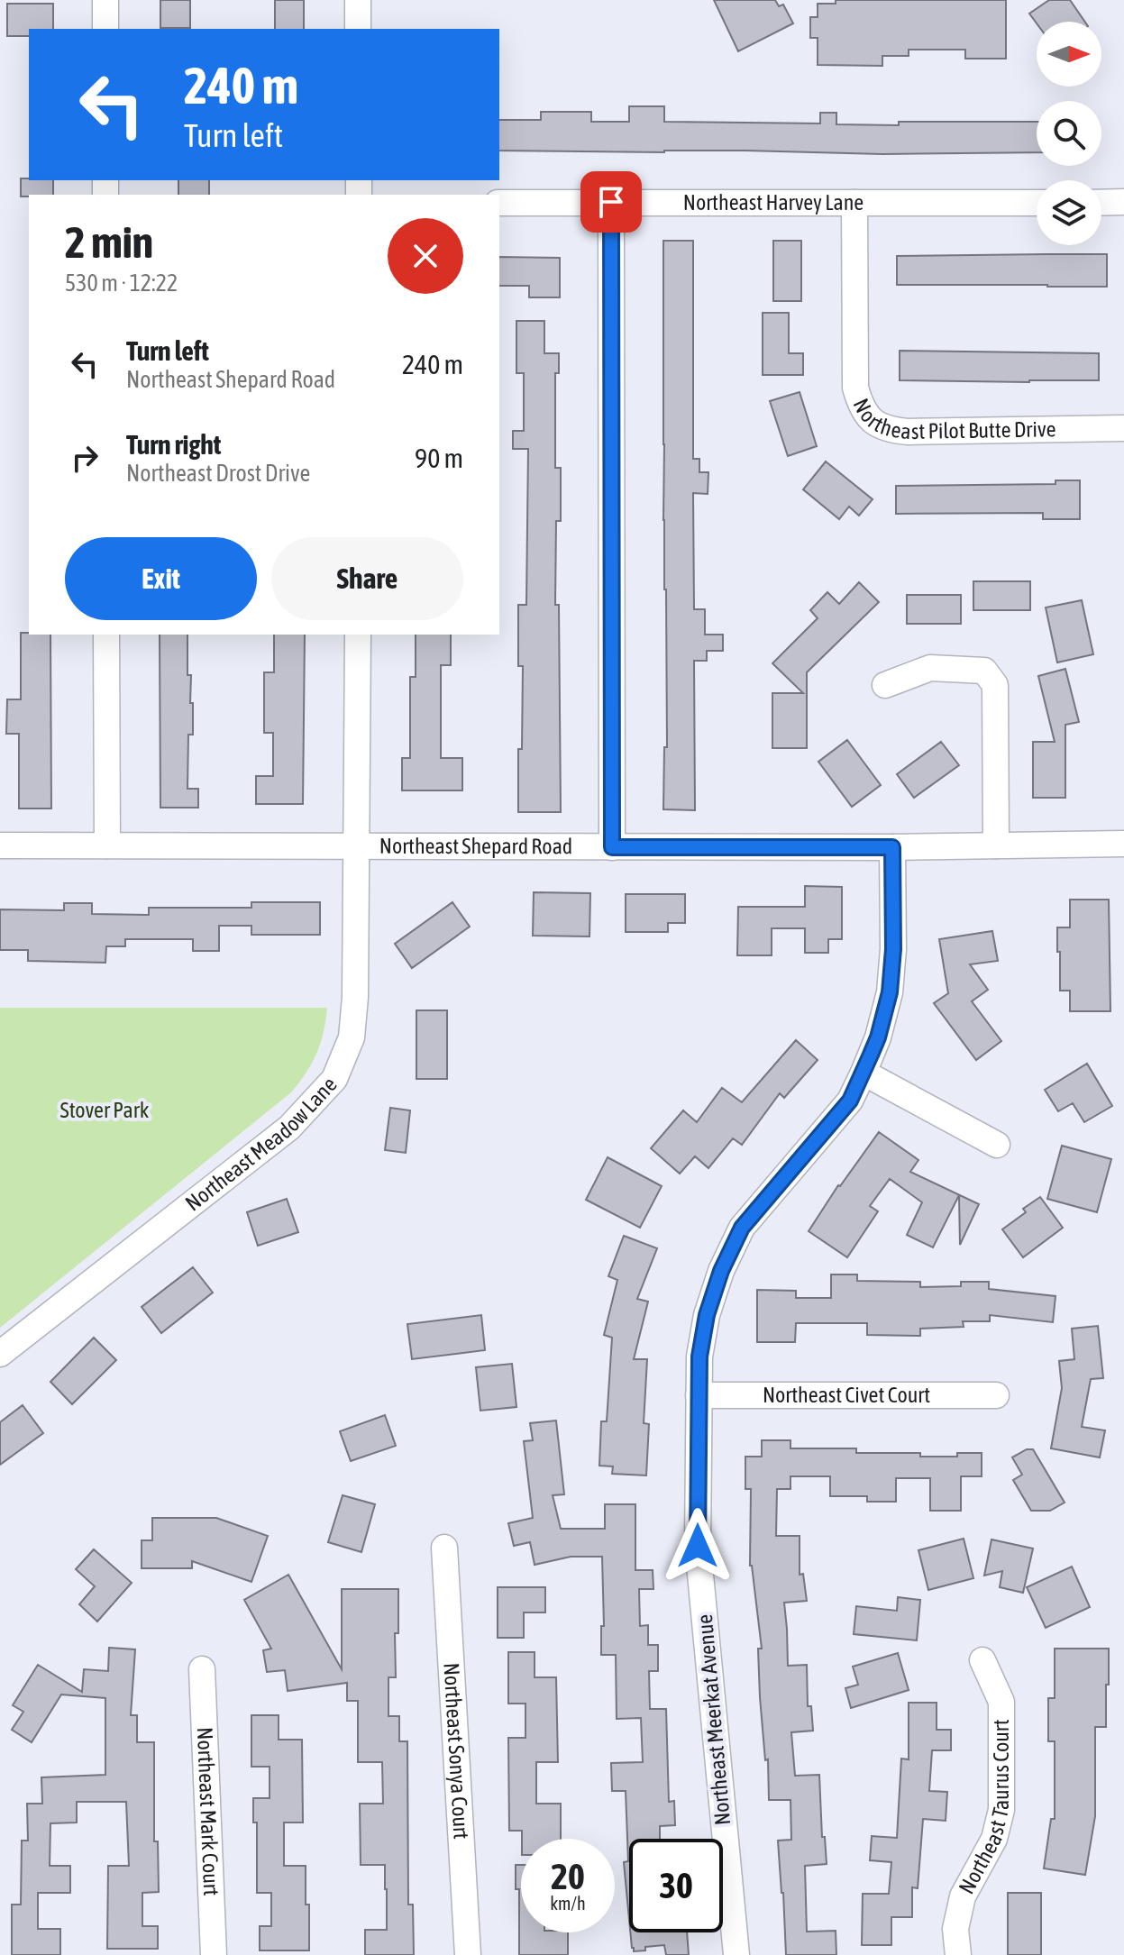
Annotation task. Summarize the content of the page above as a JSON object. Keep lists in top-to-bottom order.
{
  "streets": {
    "street": [
      "Northeast Harvey Lane",
      "Northeast Pilot Butte Drive",
      "Northeast Shepard Road",
      "Northeast Meadow Lane",
      "Northeast Civet Court",
      "Northeast Meerkat Avenue",
      "Northeast Sonya Court",
      "Northeast Taurus Court",
      "Northeast Mark Court"
    ]
  },
  "crossings": [
    ["Northeast Harvey Lane", "Northeast Pilot Butte Drive"],
    ["Northeast Shepard Road", "Northeast Meadow Lane"],
    ["Northeast Shepard Road", "Northeast Meerkat Avenue"],
    ["Northeast Civet Court", "Northeast Meerkat Avenue"]
  ],
  "parks": ["Stover Park"],
  "north": "right",
  "page": {
    "turn": ["240 m", "Turn left"],
    "heading": ["2 min", "530 m · 12:22"],
    "list": [
      {
        "name": "Turn left",
        "note": "Northeast Shepard Road",
        "value": "240 m"
      },
      {
        "name": "Turn right",
        "note": "Northeast Drost Drive",
        "value": "90 m"
      }
    ],
    "buttons": ["Exit", "Share"],
    "speed": "20 km/h",
    "limit": "30"
  }
}
